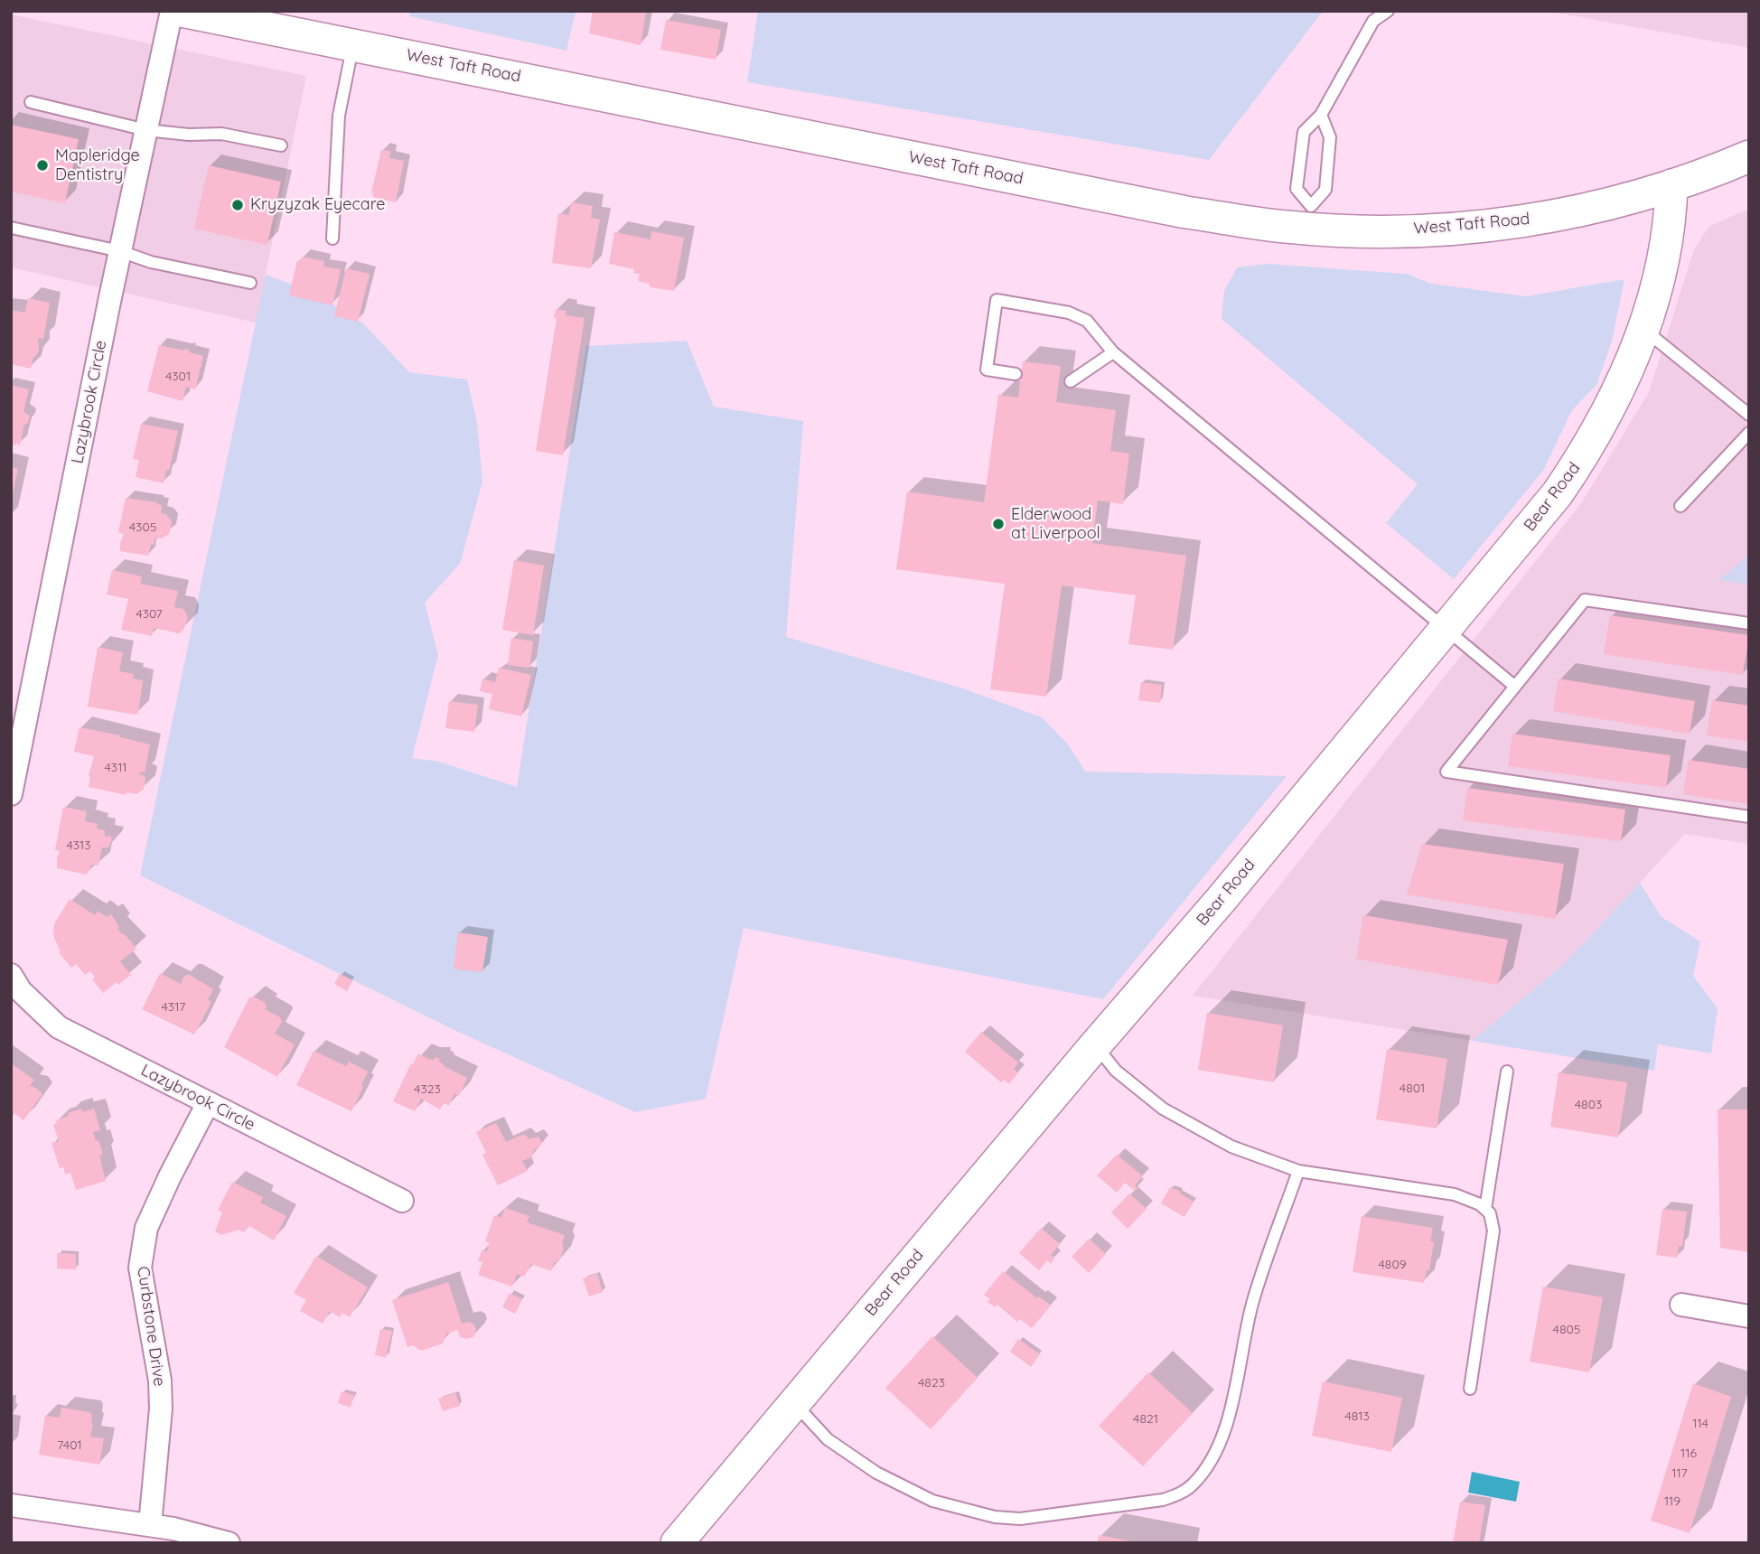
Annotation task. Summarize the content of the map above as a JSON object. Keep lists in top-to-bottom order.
{
  "streets": {
    "street": [
      "West Taft Road",
      "Lazybrook Circle",
      "Bear Road",
      "Curbstone Drive"
    ]
  },
  "crossings": [
    ["West Taft Road", "Bear Road"],
    ["Lazybrook Circle", "Curbstone Drive"]
  ],
  "places": ["Mapleridge Dentistry", "Kryzyzak Eyecare", "Elderwood at Liverpool"],
  "house_numbers": [
    "4301",
    "4305",
    "4307",
    "4311",
    "4313",
    "4317",
    "4801",
    "4323",
    "4803",
    "4809",
    "4805",
    "4823",
    "4813",
    "4821",
    "114",
    "7401",
    "116",
    "117",
    "119"
  ]
}
